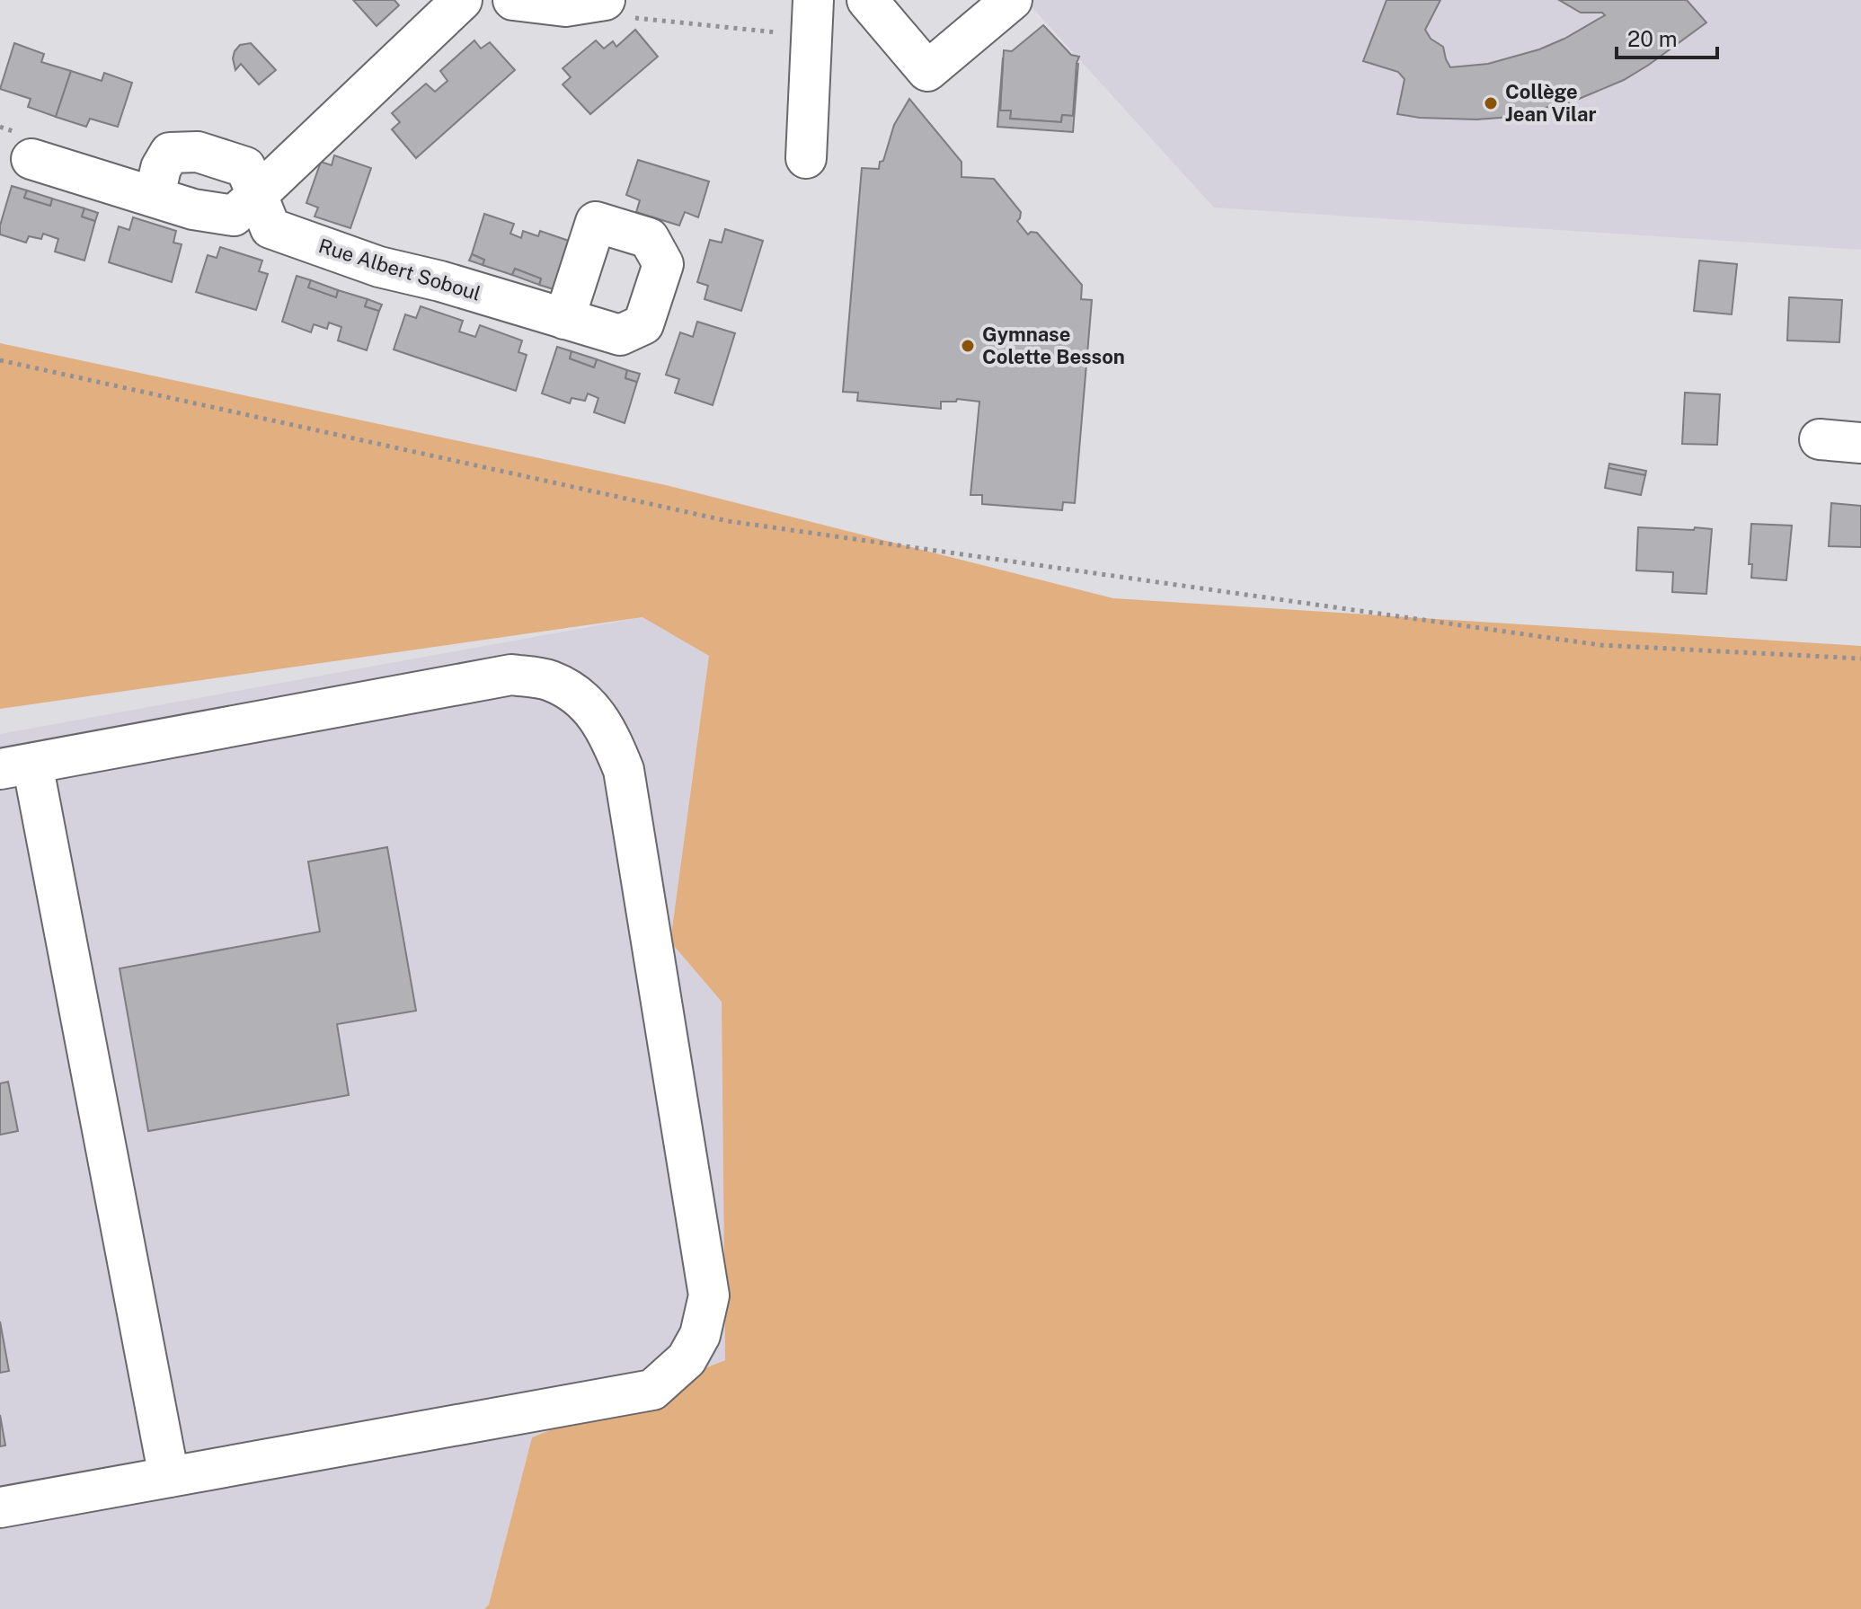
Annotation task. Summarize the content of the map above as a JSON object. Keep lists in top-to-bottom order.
{
  "streets": {
    "street": ["Rue Albert Soboul"]
  },
  "places": ["Collège Jean Vilar", "Gymnase Colette Besson"],
  "scale_bar": "20 m"
}
